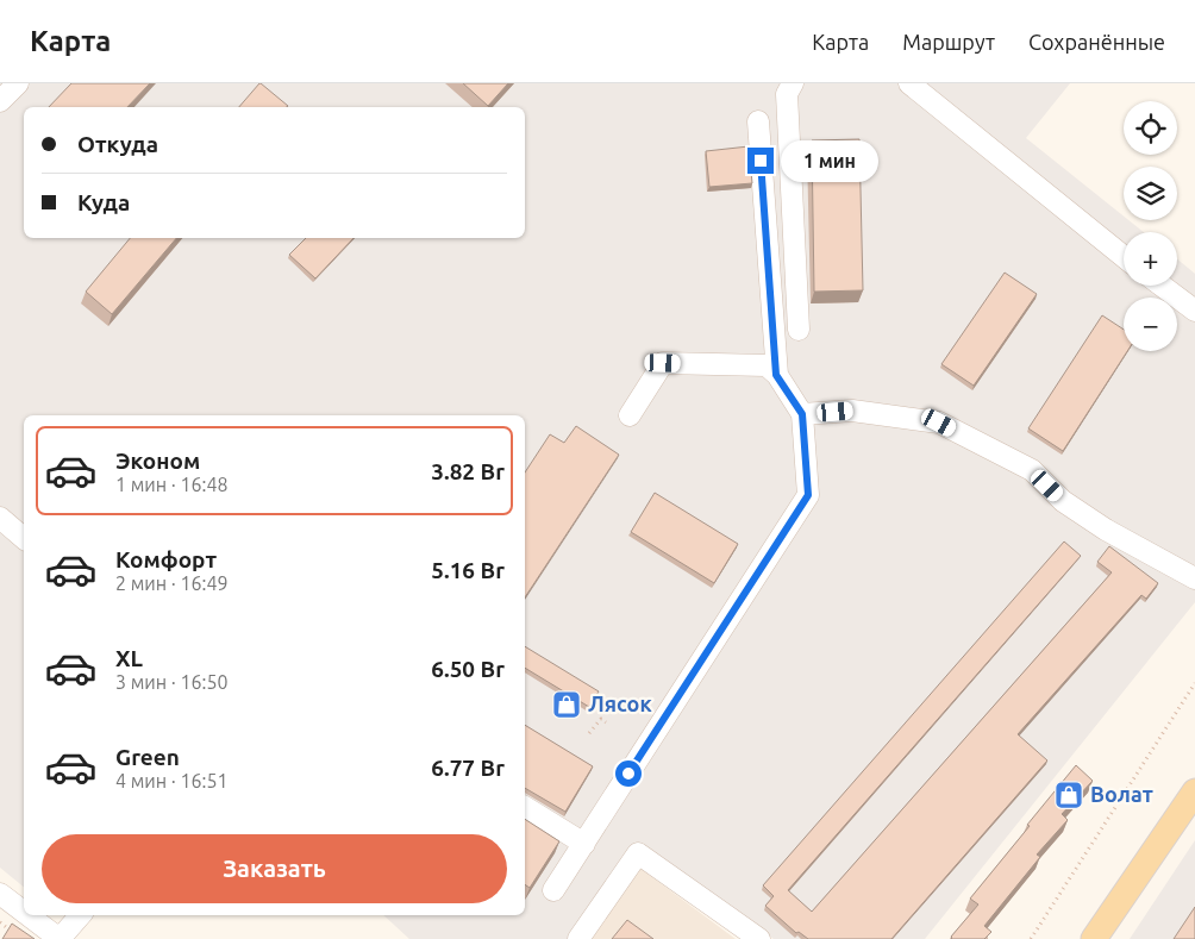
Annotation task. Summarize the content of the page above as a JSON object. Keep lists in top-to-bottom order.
{
  "places": {
    "shop": ["Лясок", "Волат"]
  },
  "page": {
    "header": "Карта",
    "nav": ["Карта", "Маршрут", "Сохранённые"],
    "map_buttons": ["+", "−"],
    "banner": ["Откуда", "Куда"],
    "bubble": "1 мин",
    "list": [
      {
        "name": "Эконом",
        "note": "1 мин · 16:48",
        "value": "3.82 Br"
      },
      {
        "name": "Комфорт",
        "note": "2 мин · 16:49",
        "value": "5.16 Br"
      },
      {
        "name": "XL",
        "note": "3 мин · 16:50",
        "value": "6.50 Br"
      },
      {
        "name": "Green",
        "note": "4 мин · 16:51",
        "value": "6.77 Br"
      }
    ],
    "buttons": "Заказать"
  }
}
